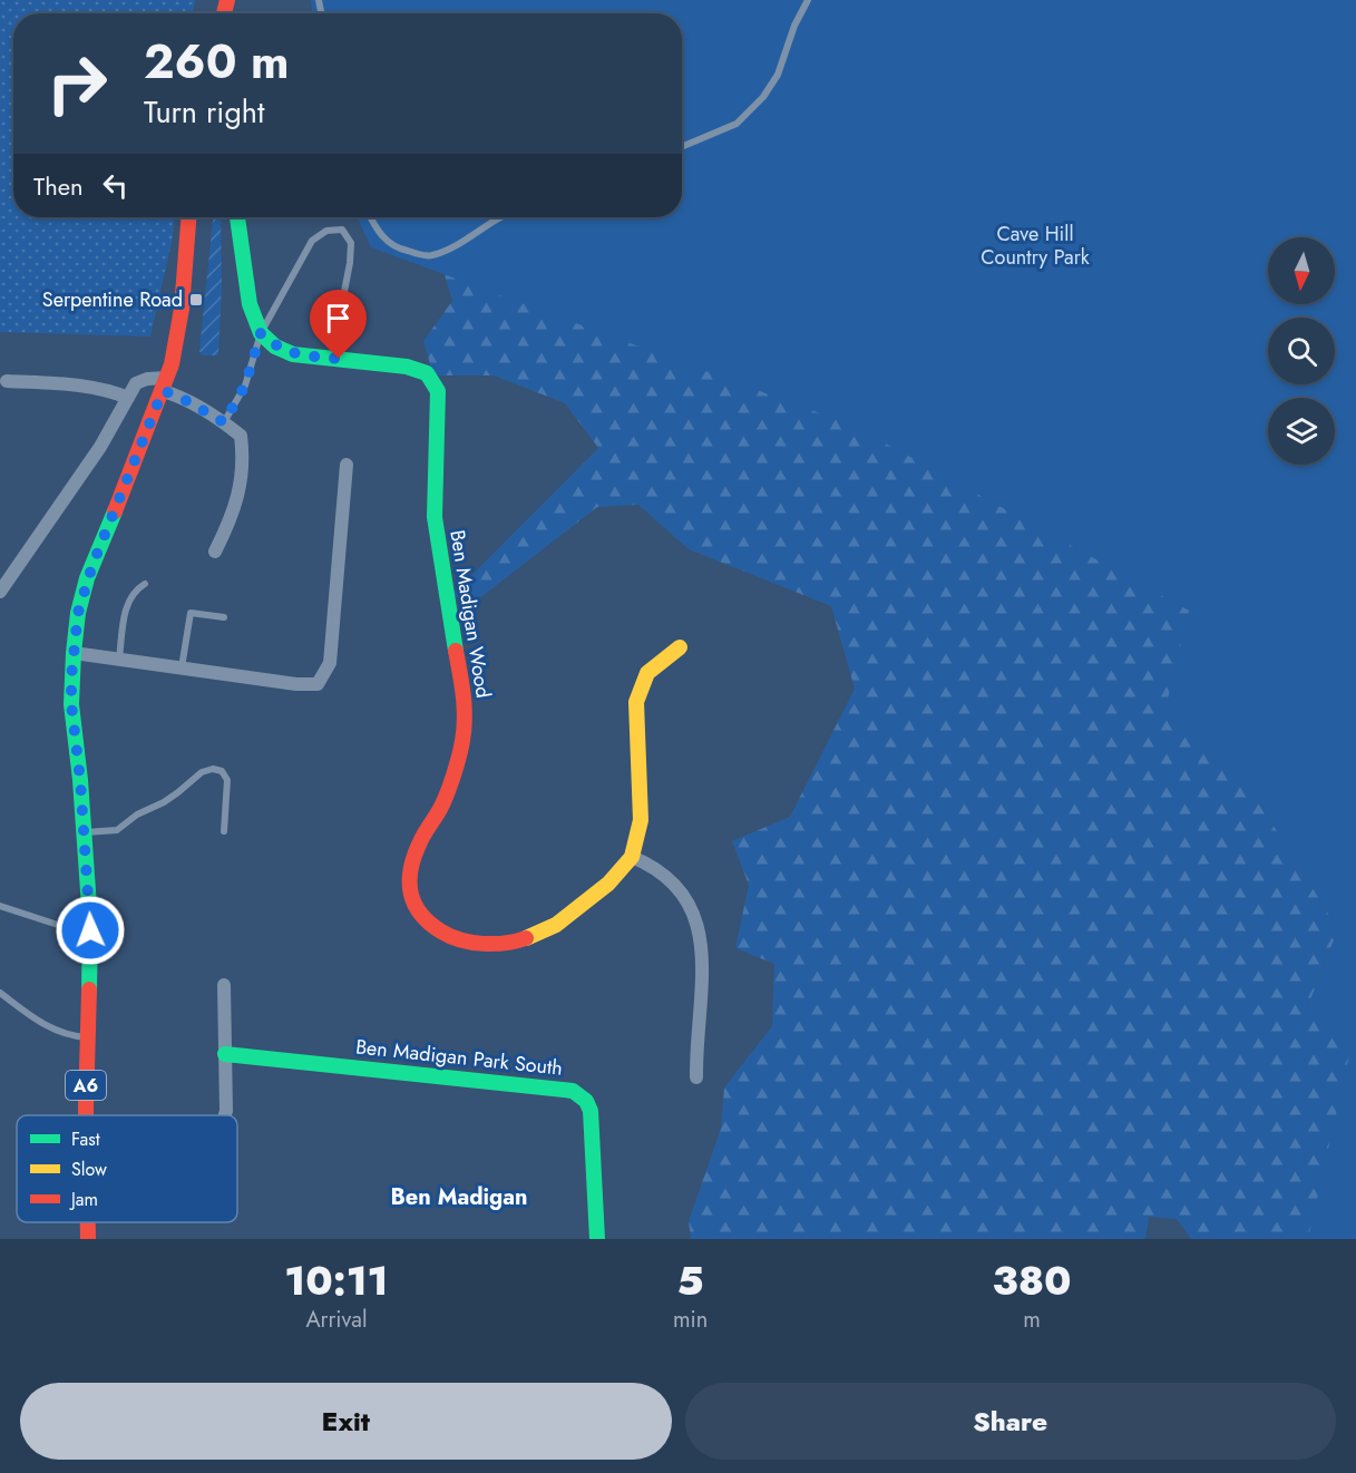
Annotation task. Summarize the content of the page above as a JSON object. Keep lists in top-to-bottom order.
{
  "streets": {
    "street": ["Ben Madigan Wood", "Ben Madigan Park South", "A6"]
  },
  "districts": ["Ben Madigan"],
  "parks": ["Cave Hill Country Park"],
  "places": {
    "transit": ["Serpentine Road"]
  },
  "legend": ["Fast", "Slow", "Jam"],
  "north": "bottom",
  "page": {
    "turn": ["260 m", "Turn right"],
    "then": "Then",
    "eta": [
      "10:11",
      "Arrival",
      "5",
      "min",
      "380",
      "m"
    ],
    "buttons": ["Exit", "Share"]
  }
}
